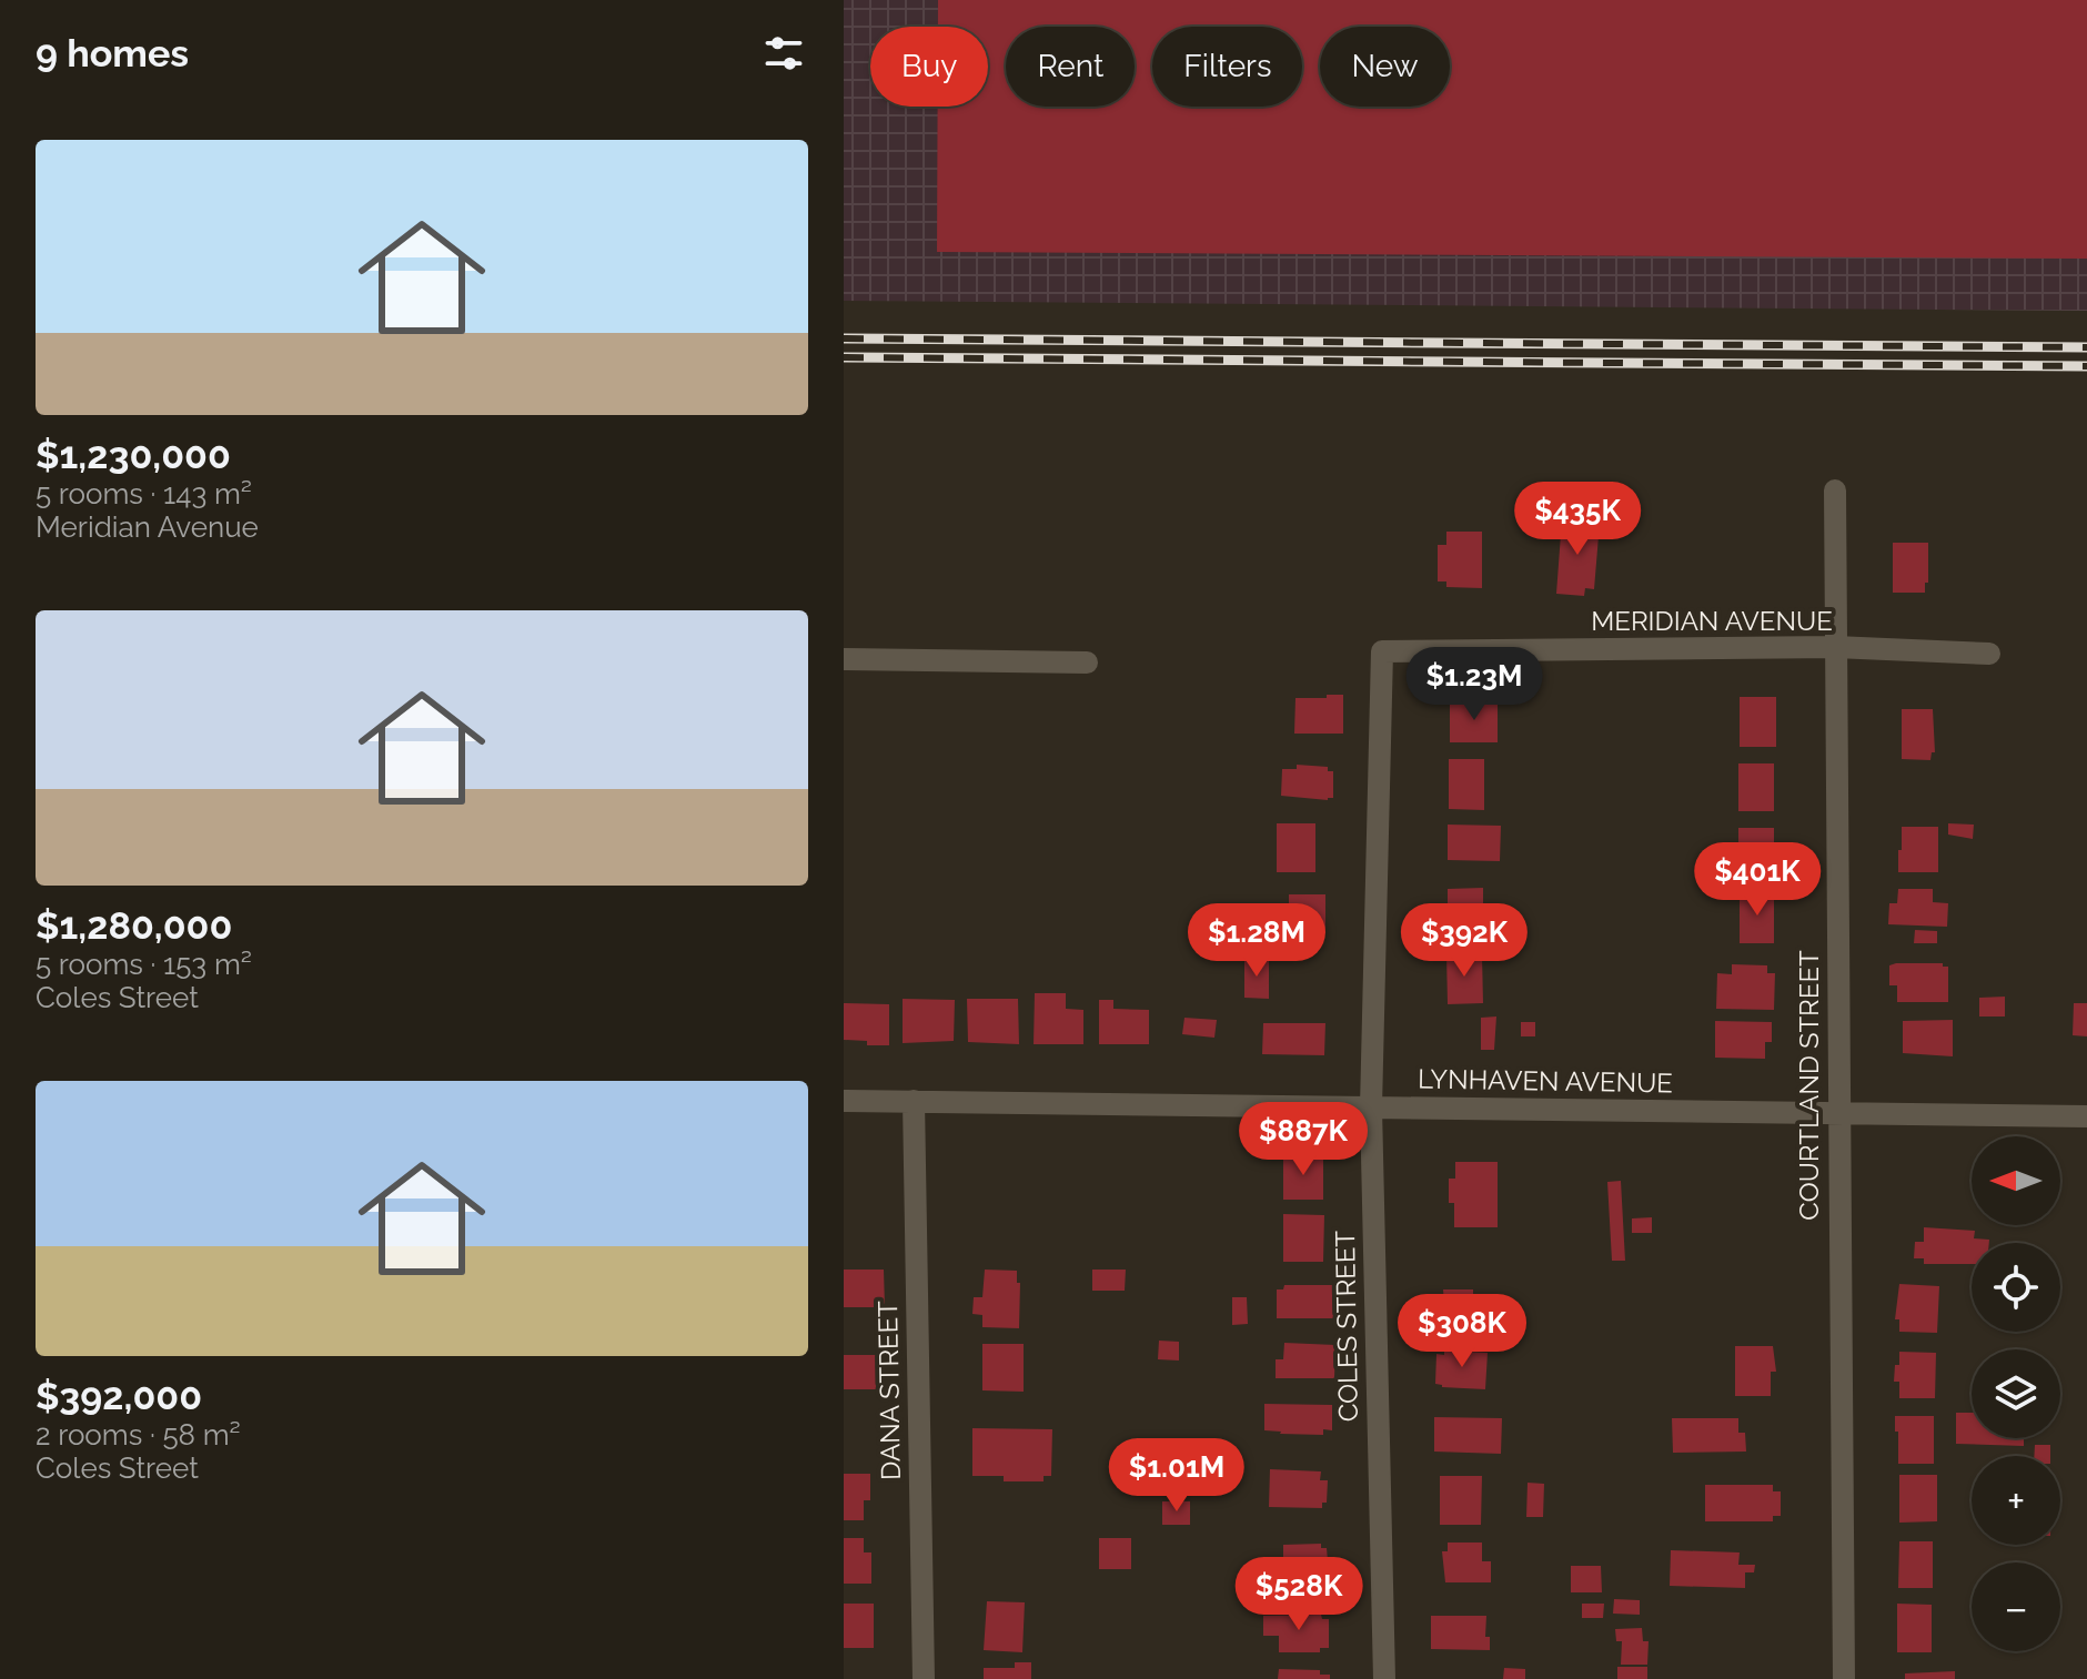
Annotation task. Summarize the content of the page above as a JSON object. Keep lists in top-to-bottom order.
{
  "streets": {
    "street": [
      "MERIDIAN AVENUE",
      "LYNHAVEN AVENUE",
      "COURTLAND STREET",
      "COLES STREET",
      "DANA STREET"
    ]
  },
  "crossings": [
    ["MERIDIAN AVENUE", "COURTLAND STREET"],
    ["MERIDIAN AVENUE", "COLES STREET"],
    ["LYNHAVEN AVENUE", "COURTLAND STREET"],
    ["LYNHAVEN AVENUE", "COLES STREET"],
    ["LYNHAVEN AVENUE", "DANA STREET"]
  ],
  "north": "left",
  "page": {
    "heading": "9 homes",
    "chip": [
      "Buy",
      "Rent",
      "Filters",
      "New"
    ],
    "list": [
      {
        "name": "$1,230,000",
        "note": "5 rooms · 143 m² · Meridian Avenue"
      },
      {
        "name": "$1,280,000",
        "note": "5 rooms · 153 m² · Coles Street"
      },
      {
        "name": "$392,000",
        "note": "2 rooms · 58 m² · Coles Street"
      }
    ],
    "price": [
      "$435K",
      "$1.23M",
      "$401K",
      "$1.28M",
      "$392K",
      "$887K",
      "$308K",
      "$1.01M",
      "$528K"
    ],
    "map_buttons": ["+", "−"]
  }
}
